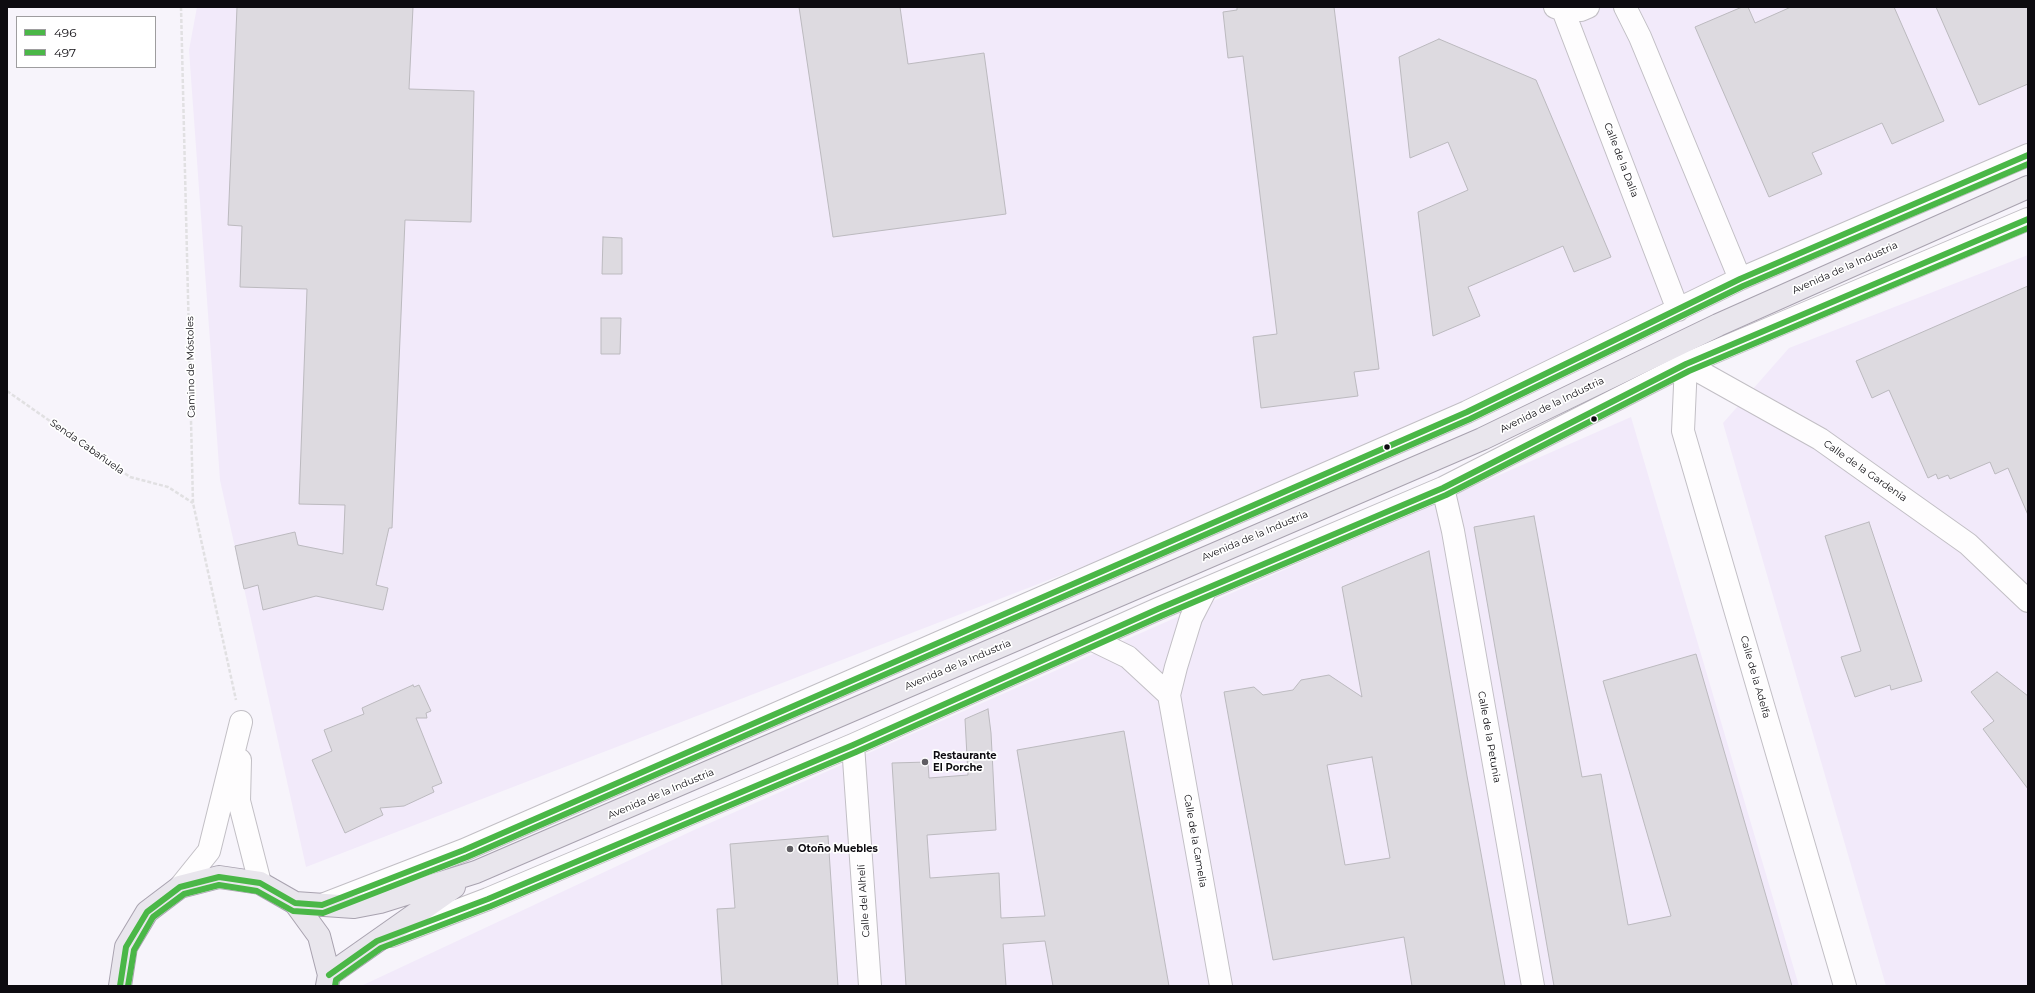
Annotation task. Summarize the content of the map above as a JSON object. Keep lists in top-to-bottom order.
{
  "streets": {
    "main road": ["Avenida de la Industria"],
    "street": [
      "Calle de la Dalia",
      "Calle de la Gardenia",
      "Calle de la Adelfa",
      "Calle de la Petunia",
      "Calle de la Camelia",
      "Calle del Alhelí"
    ],
    "path": ["Camino de Móstoles", "Senda Cabañuela"]
  },
  "crossings": [
    ["Calle de la Dalia", "Avenida de la Industria"],
    ["Avenida de la Industria", "Calle de la Gardenia"],
    ["Avenida de la Industria", "Calle de la Adelfa"],
    ["Avenida de la Industria", "Calle de la Petunia"],
    ["Avenida de la Industria", "Calle de la Camelia"],
    ["Avenida de la Industria", "Calle del Alhelí"],
    ["Camino de Móstoles", "Senda Cabañuela"],
    ["Calle de la Gardenia", "Calle de la Adelfa"]
  ],
  "places": ["Restaurante El Porche", "Otoño Muebles"],
  "lines": ["transit line 496", "transit line 497"],
  "legend": ["496", "497"]
}
